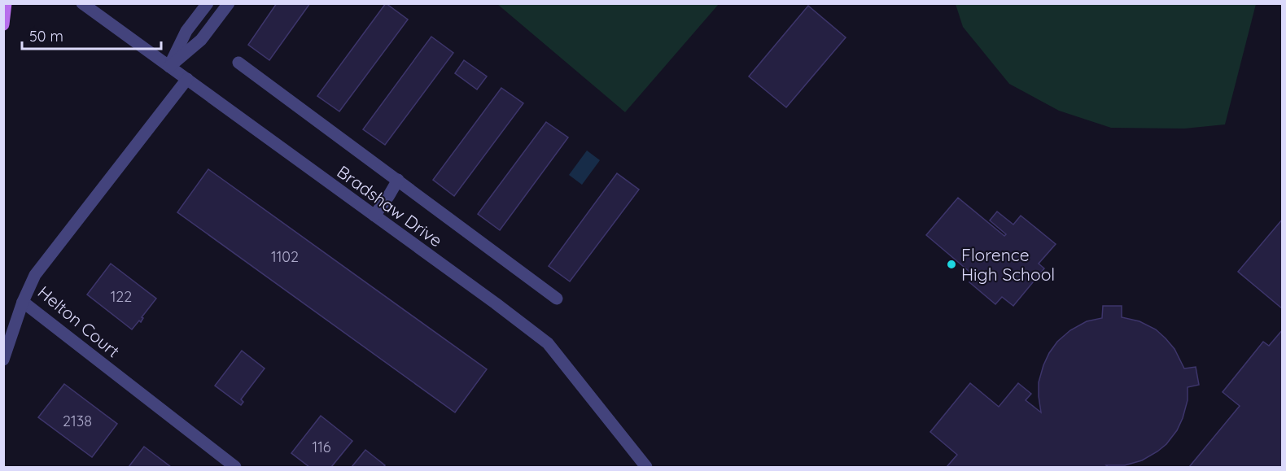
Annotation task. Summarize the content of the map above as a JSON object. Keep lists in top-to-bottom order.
{
  "streets": {
    "street": ["Bradshaw Drive", "Helton Court"]
  },
  "crossings": [
    ["Bradshaw Drive", "Helton Court"]
  ],
  "places": ["Florence High School"],
  "house_numbers": [
    "1102",
    "122",
    "2138",
    "116"
  ],
  "scale_bar": "50 m"
}
